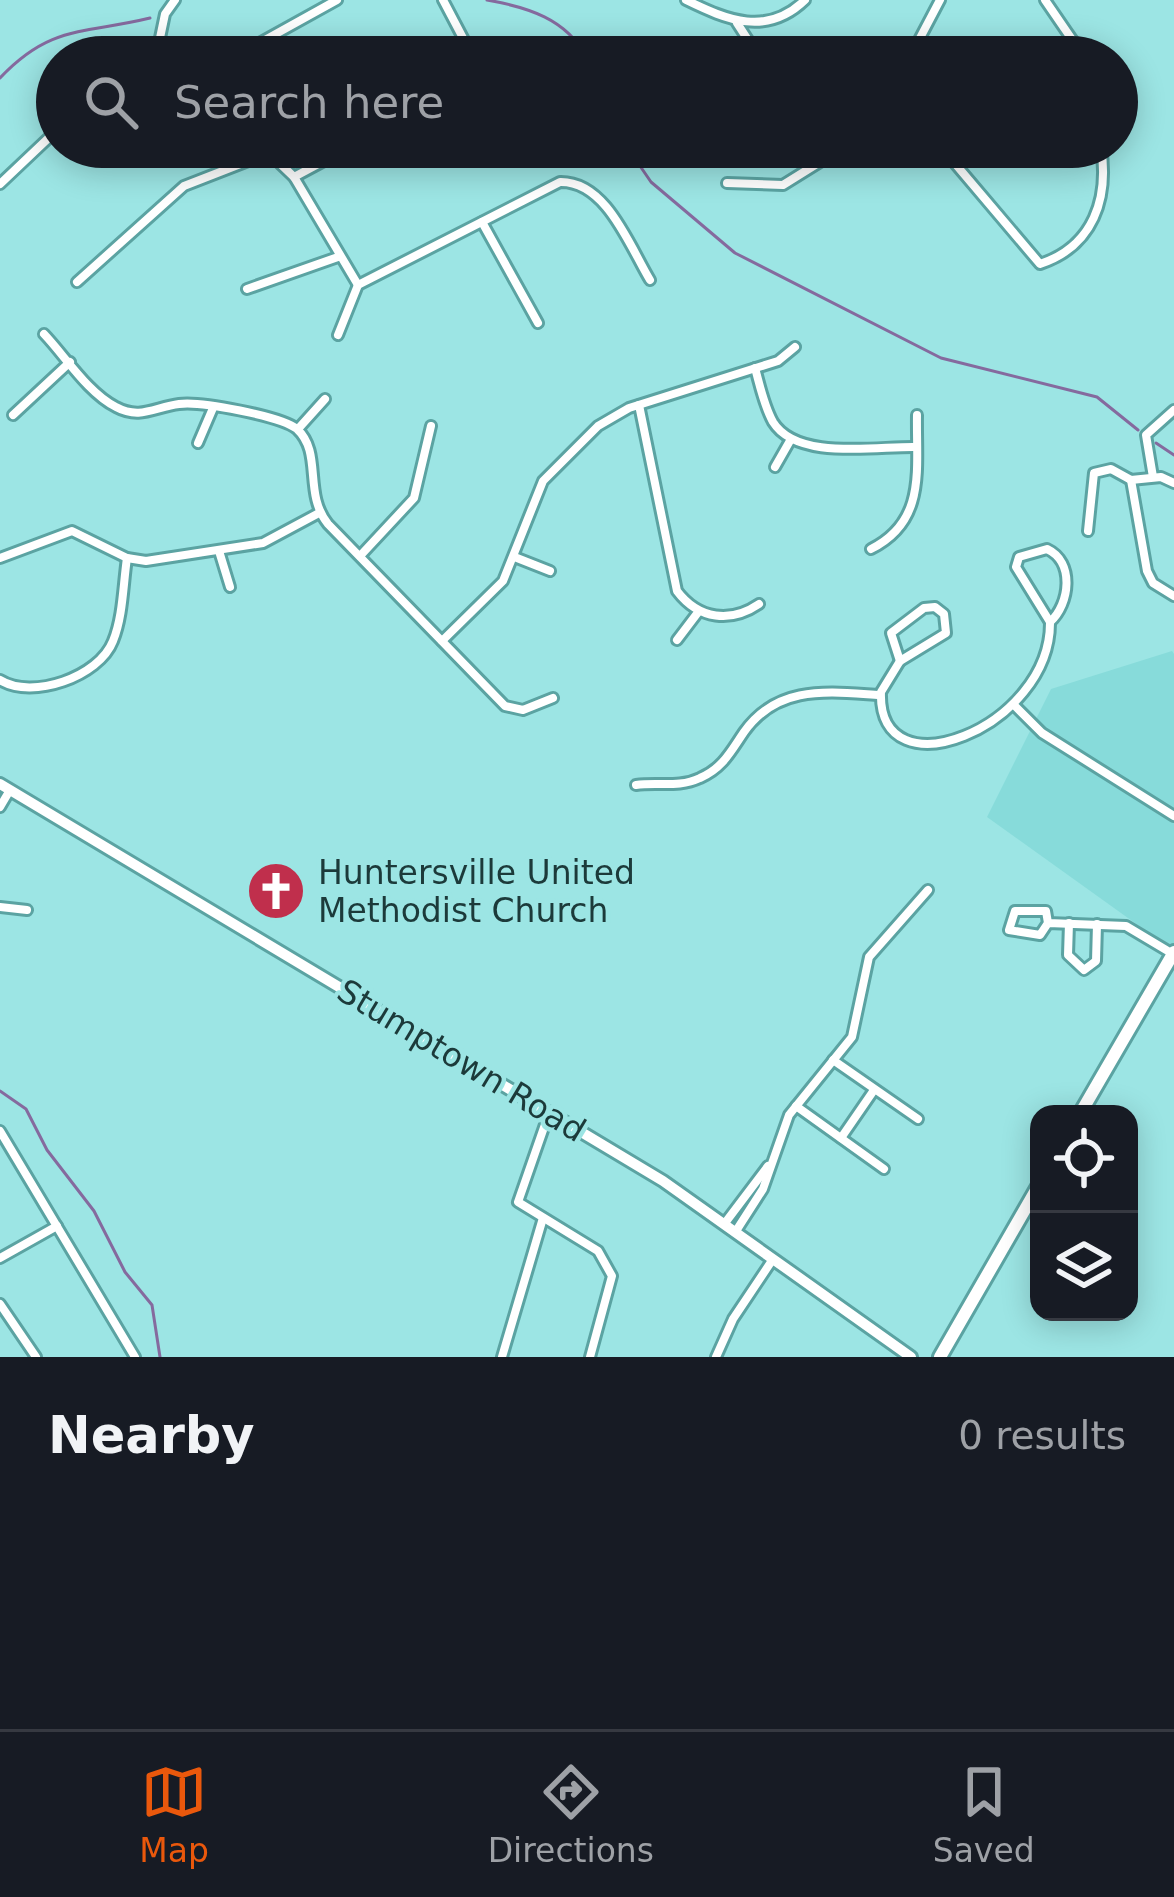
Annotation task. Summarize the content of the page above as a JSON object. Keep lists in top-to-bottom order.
{
  "streets": {
    "street": ["Stumptown Road"]
  },
  "places": {
    "church": ["Huntersville United Methodist Church"]
  },
  "page": {
    "search": "Search here",
    "heading": ["Nearby", "0 results"],
    "nav": ["Map", "Directions", "Saved"]
  }
}
